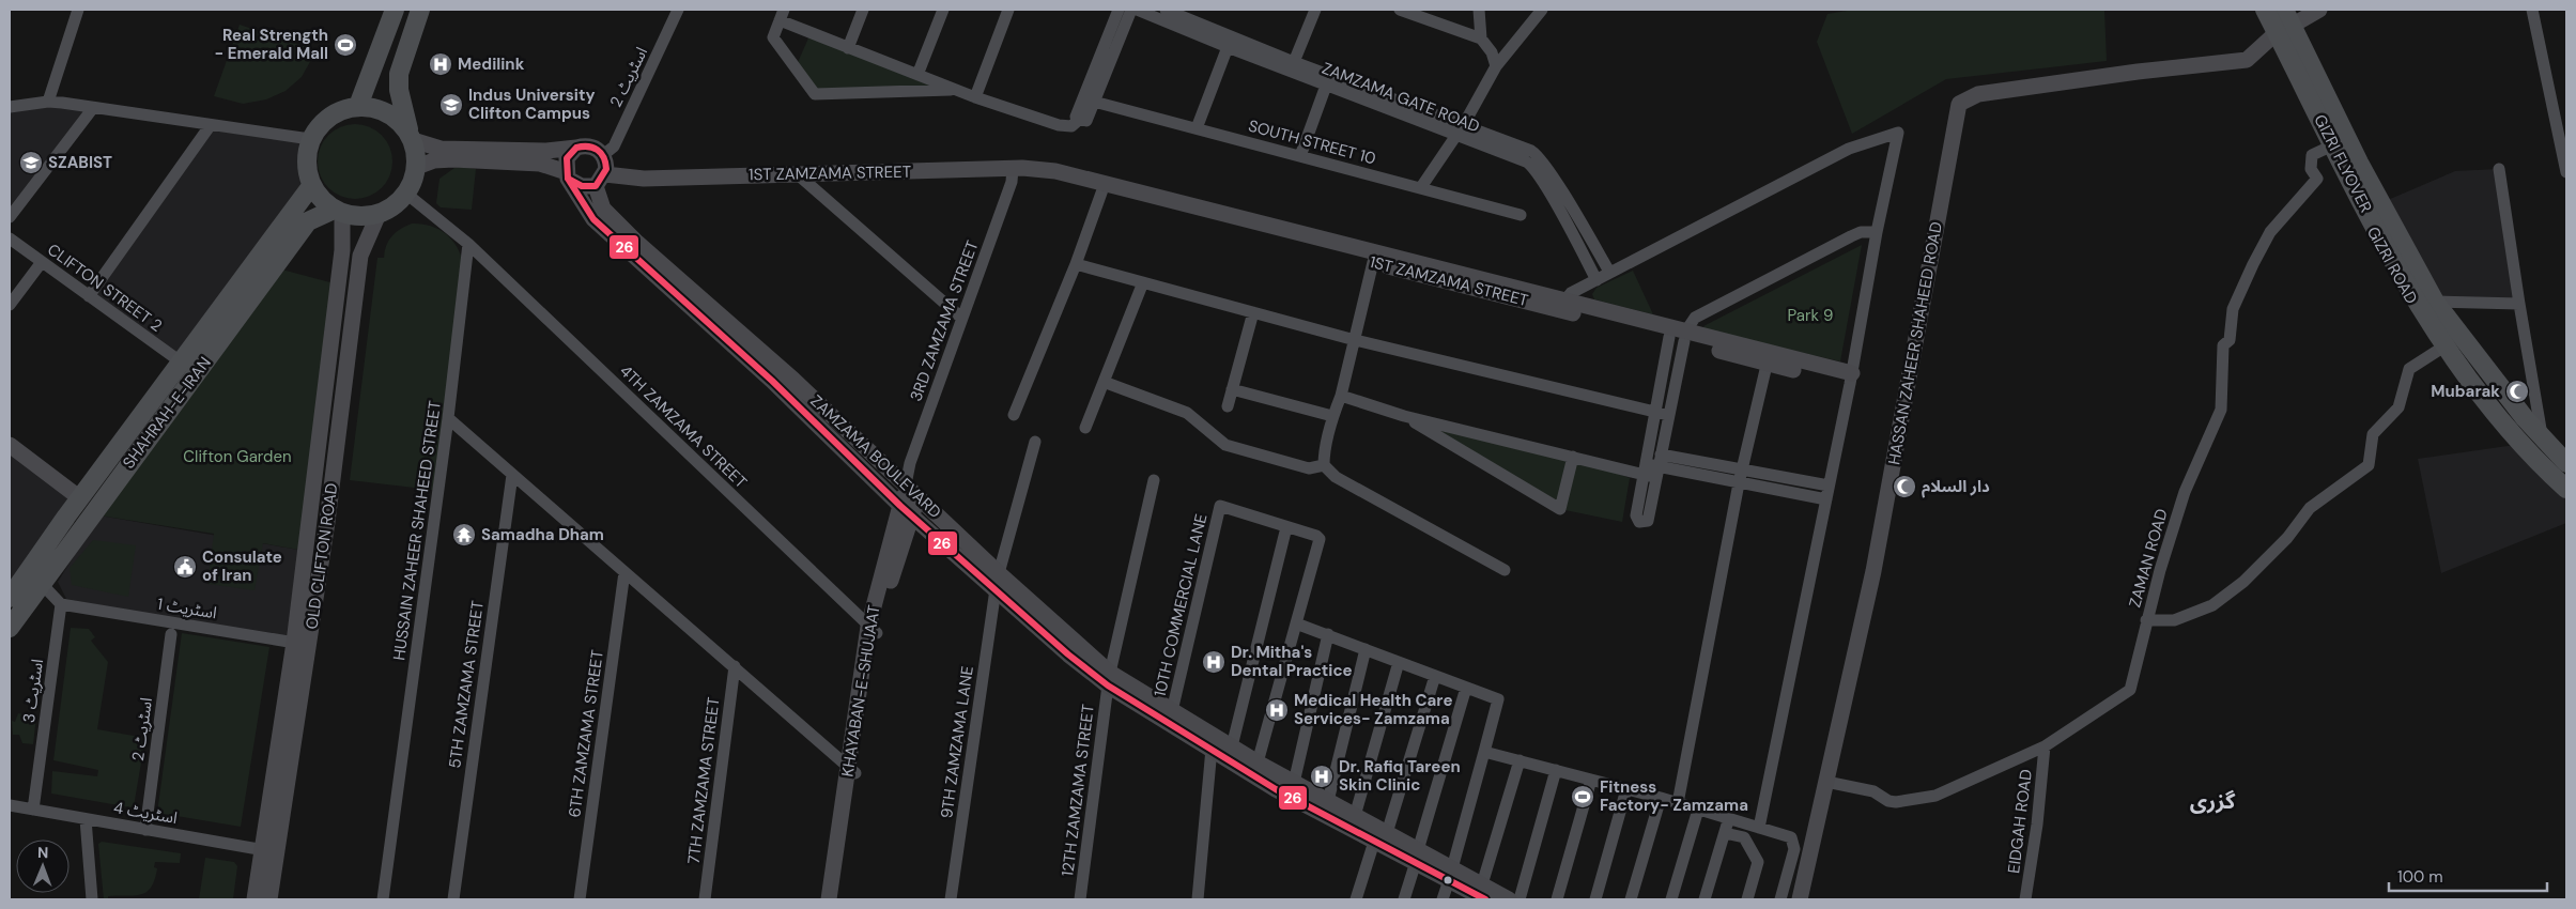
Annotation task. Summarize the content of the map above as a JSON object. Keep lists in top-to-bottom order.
{
  "streets": {
    "main road": ["GIZRI FLYOVER", "GIZRI ROAD", "SHAHRAH-E-IRAN"],
    "street": [
      "اسٹریٹ 2",
      "ZAMZAMA GATE ROAD",
      "SOUTH STREET 10",
      "1ST ZAMZAMA STREET",
      "CLIFTON STREET 2",
      "3RD ZAMZAMA STREET",
      "HASSAN ZAHEER SHAHEED ROAD",
      "4TH ZAMZAMA STREET",
      "ZAMZAMA BOULEVARD",
      "HUSSAIN ZAHEER SHAHEED STREET",
      "OLD CLIFTON ROAD",
      "ZAMAN ROAD",
      "10TH COMMERCIAL LANE",
      "اسٹریٹ 1",
      "5TH ZAMZAMA STREET",
      "اسٹریٹ 3",
      "KHAYABAN-E-SHUJAAT",
      "6TH ZAMZAMA STREET",
      "9TH ZAMZAMA LANE",
      "7TH ZAMZAMA STREET",
      "12TH ZAMZAMA STREET",
      "اسٹریٹ 4",
      "EIDGAH ROAD"
    ]
  },
  "crossings": [
    ["اسٹریٹ 2", "1ST ZAMZAMA STREET"],
    ["اسٹریٹ 2", "ZAMZAMA BOULEVARD"],
    ["اسٹریٹ 2", "اسٹریٹ 4"],
    ["1ST ZAMZAMA STREET", "3RD ZAMZAMA STREET"],
    ["1ST ZAMZAMA STREET", "ZAMZAMA BOULEVARD"],
    ["GIZRI ROAD", "HASSAN ZAHEER SHAHEED ROAD"],
    ["GIZRI ROAD", "ZAMAN ROAD"],
    ["CLIFTON STREET 2", "SHAHRAH-E-IRAN"],
    ["3RD ZAMZAMA STREET", "ZAMZAMA BOULEVARD"],
    ["3RD ZAMZAMA STREET", "KHAYABAN-E-SHUJAAT"],
    ["HASSAN ZAHEER SHAHEED ROAD", "ZAMAN ROAD"],
    ["SHAHRAH-E-IRAN", "OLD CLIFTON ROAD"],
    ["4TH ZAMZAMA STREET", "HUSSAIN ZAHEER SHAHEED STREET"],
    ["4TH ZAMZAMA STREET", "KHAYABAN-E-SHUJAAT"],
    ["ZAMZAMA BOULEVARD", "10TH COMMERCIAL LANE"],
    ["ZAMZAMA BOULEVARD", "KHAYABAN-E-SHUJAAT"],
    ["ZAMZAMA BOULEVARD", "9TH ZAMZAMA LANE"],
    ["ZAMZAMA BOULEVARD", "12TH ZAMZAMA STREET"],
    ["OLD CLIFTON ROAD", "اسٹریٹ 1"],
    ["OLD CLIFTON ROAD", "اسٹریٹ 4"],
    ["ZAMAN ROAD", "EIDGAH ROAD"],
    ["اسٹریٹ 1", "اسٹریٹ 3"],
    ["اسٹریٹ 3", "اسٹریٹ 4"]
  ],
  "districts": ["گزری"],
  "parks": ["Park 9", "Clifton Garden"],
  "places": {
    "sports": ["Real Strength - Emerald Mall", "Fitness Factory- Zamzama"],
    "hospital": [
      "Medilink",
      "Dr. Mitha's Dental Practice",
      "Medical Health Care Services- Zamzama",
      "Dr. Rafiq Tareen Skin Clinic"
    ],
    "school or university": ["Indus University Clifton Campus", "SZABIST"],
    "mosque": ["Mubarak", "دار السلام"],
    "temple": ["Samadha Dham"],
    "public building": ["Consulate of Iran"]
  },
  "lines": ["transit line 26"],
  "scale_bar": "100 m",
  "north": "top"
}
